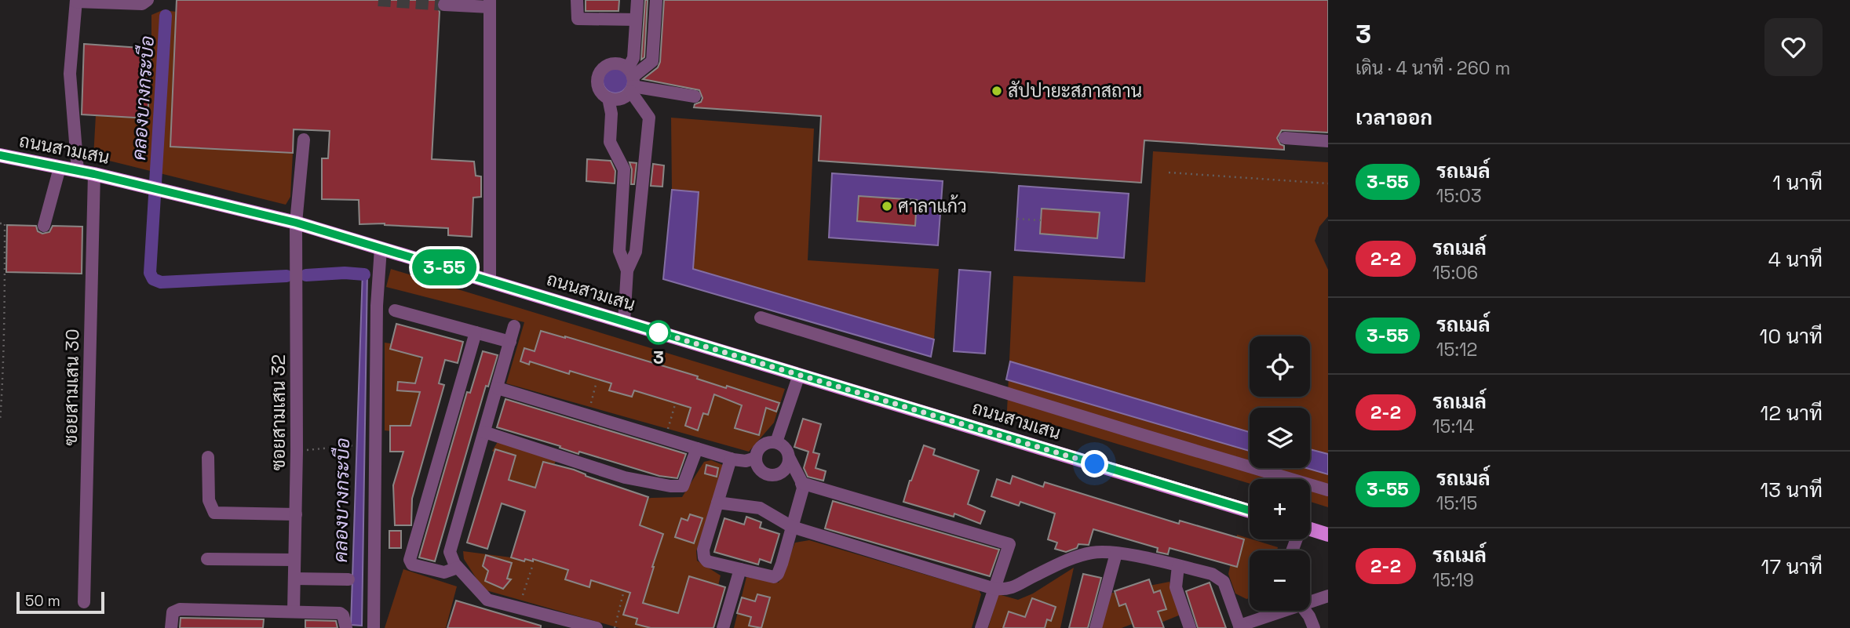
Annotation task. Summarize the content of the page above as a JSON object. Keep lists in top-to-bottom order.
{
  "streets": {
    "main road": ["ถนนสามเสน"],
    "street": ["ซอยสามเสน 30", "ซอยสามเสน 32"]
  },
  "crossings": [
    ["ถนนสามเสน", "ซอยสามเสน 30"],
    ["ถนนสามเสน", "ซอยสามเสน 32"]
  ],
  "water": ["คลองบางกระบือ"],
  "places": ["สัปปายะสภาสถาน", "ศาลาแก้ว", "3"],
  "lines": ["bus line 3-55"],
  "scale_bar": "50 m",
  "page": {
    "on_map": "3-55",
    "heading": [
      ["3", "เดิน · 4 นาที · 260 m"],
      "เวลาออก"
    ],
    "list": [
      {
        "mark": "3-55",
        "name": "รถเมล์",
        "note": "15:03",
        "value": "1 นาที"
      },
      {
        "mark": "2-2",
        "name": "รถเมล์",
        "note": "15:06",
        "value": "4 นาที"
      },
      {
        "mark": "3-55",
        "name": "รถเมล์",
        "note": "15:12",
        "value": "10 นาที"
      },
      {
        "mark": "2-2",
        "name": "รถเมล์",
        "note": "15:14",
        "value": "12 นาที"
      },
      {
        "mark": "3-55",
        "name": "รถเมล์",
        "note": "15:15",
        "value": "13 นาที"
      },
      {
        "mark": "2-2",
        "name": "รถเมล์",
        "note": "15:19",
        "value": "17 นาที"
      }
    ],
    "map_buttons": ["+", "−"],
    "scale": "50 m"
  }
}
